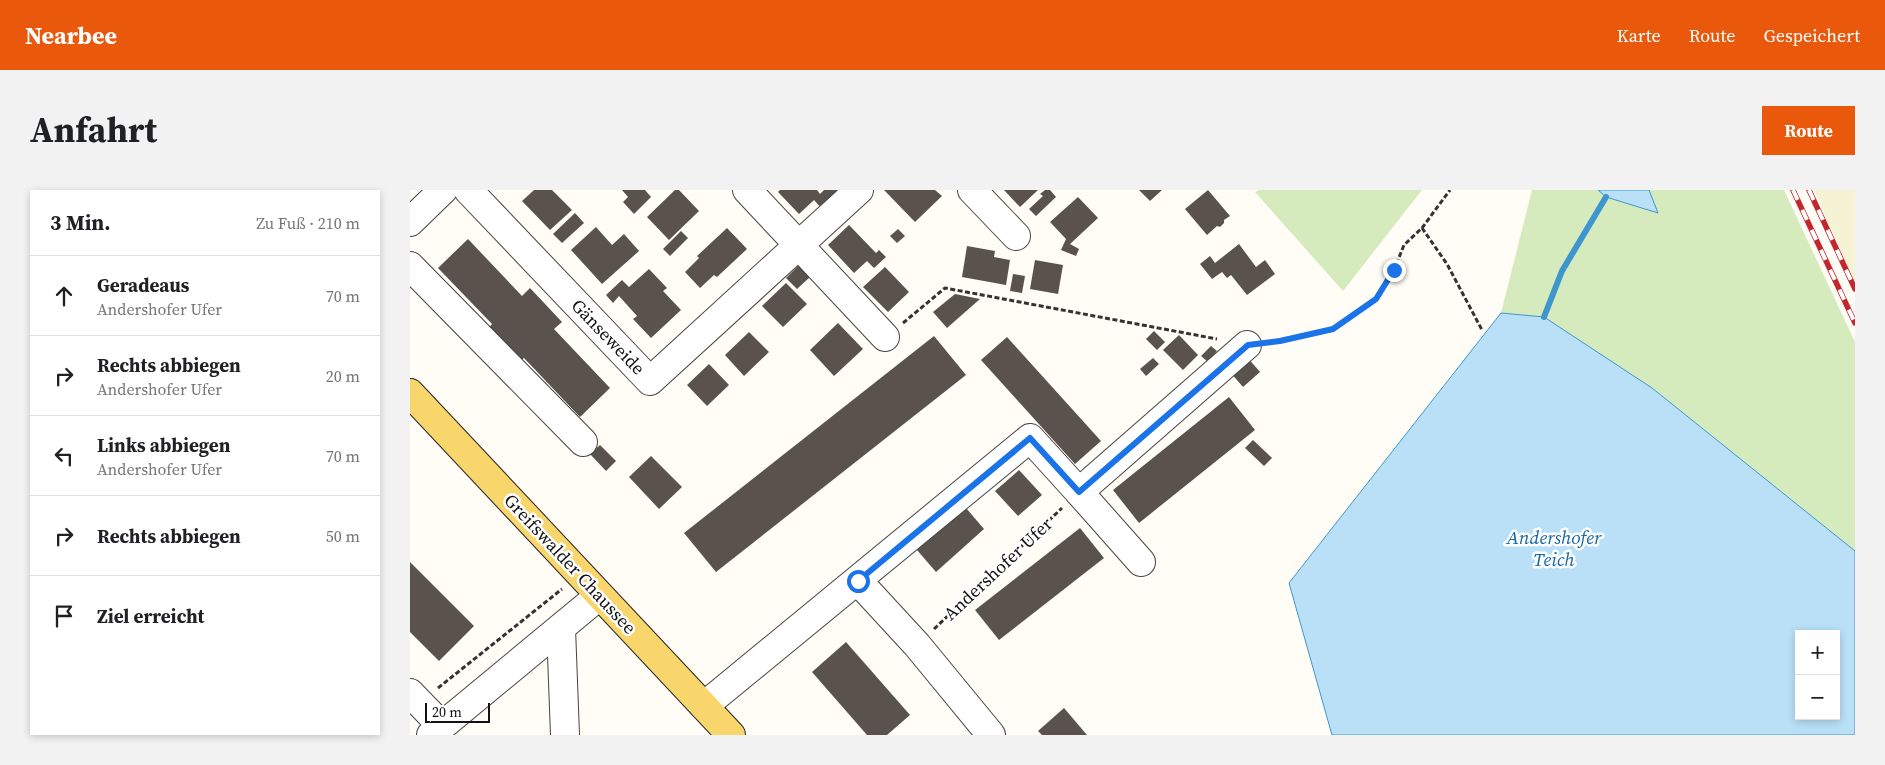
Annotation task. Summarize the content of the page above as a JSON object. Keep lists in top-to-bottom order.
{
  "streets": {
    "main road": ["Greifswalder Chaussee"],
    "street": ["Gänseweide"],
    "path": ["Andershofer Ufer"]
  },
  "water": ["Andershofer Teich"],
  "scale_bar": "20 m",
  "page": {
    "header": "Nearbee",
    "nav": ["Karte", "Route", "Gespeichert"],
    "title": "Anfahrt",
    "buttons": "Route",
    "heading": ["3 Min.", "Zu Fuß · 210 m"],
    "list": [
      ["Geradeaus", "Andershofer Ufer", "70 m"],
      ["Rechts abbiegen", "Andershofer Ufer", "20 m"],
      ["Links abbiegen", "Andershofer Ufer", "70 m"],
      ["Rechts abbiegen", "50 m"],
      "Ziel erreicht"
    ],
    "map_buttons": ["+", "−"],
    "scale": "20 m"
  }
}
